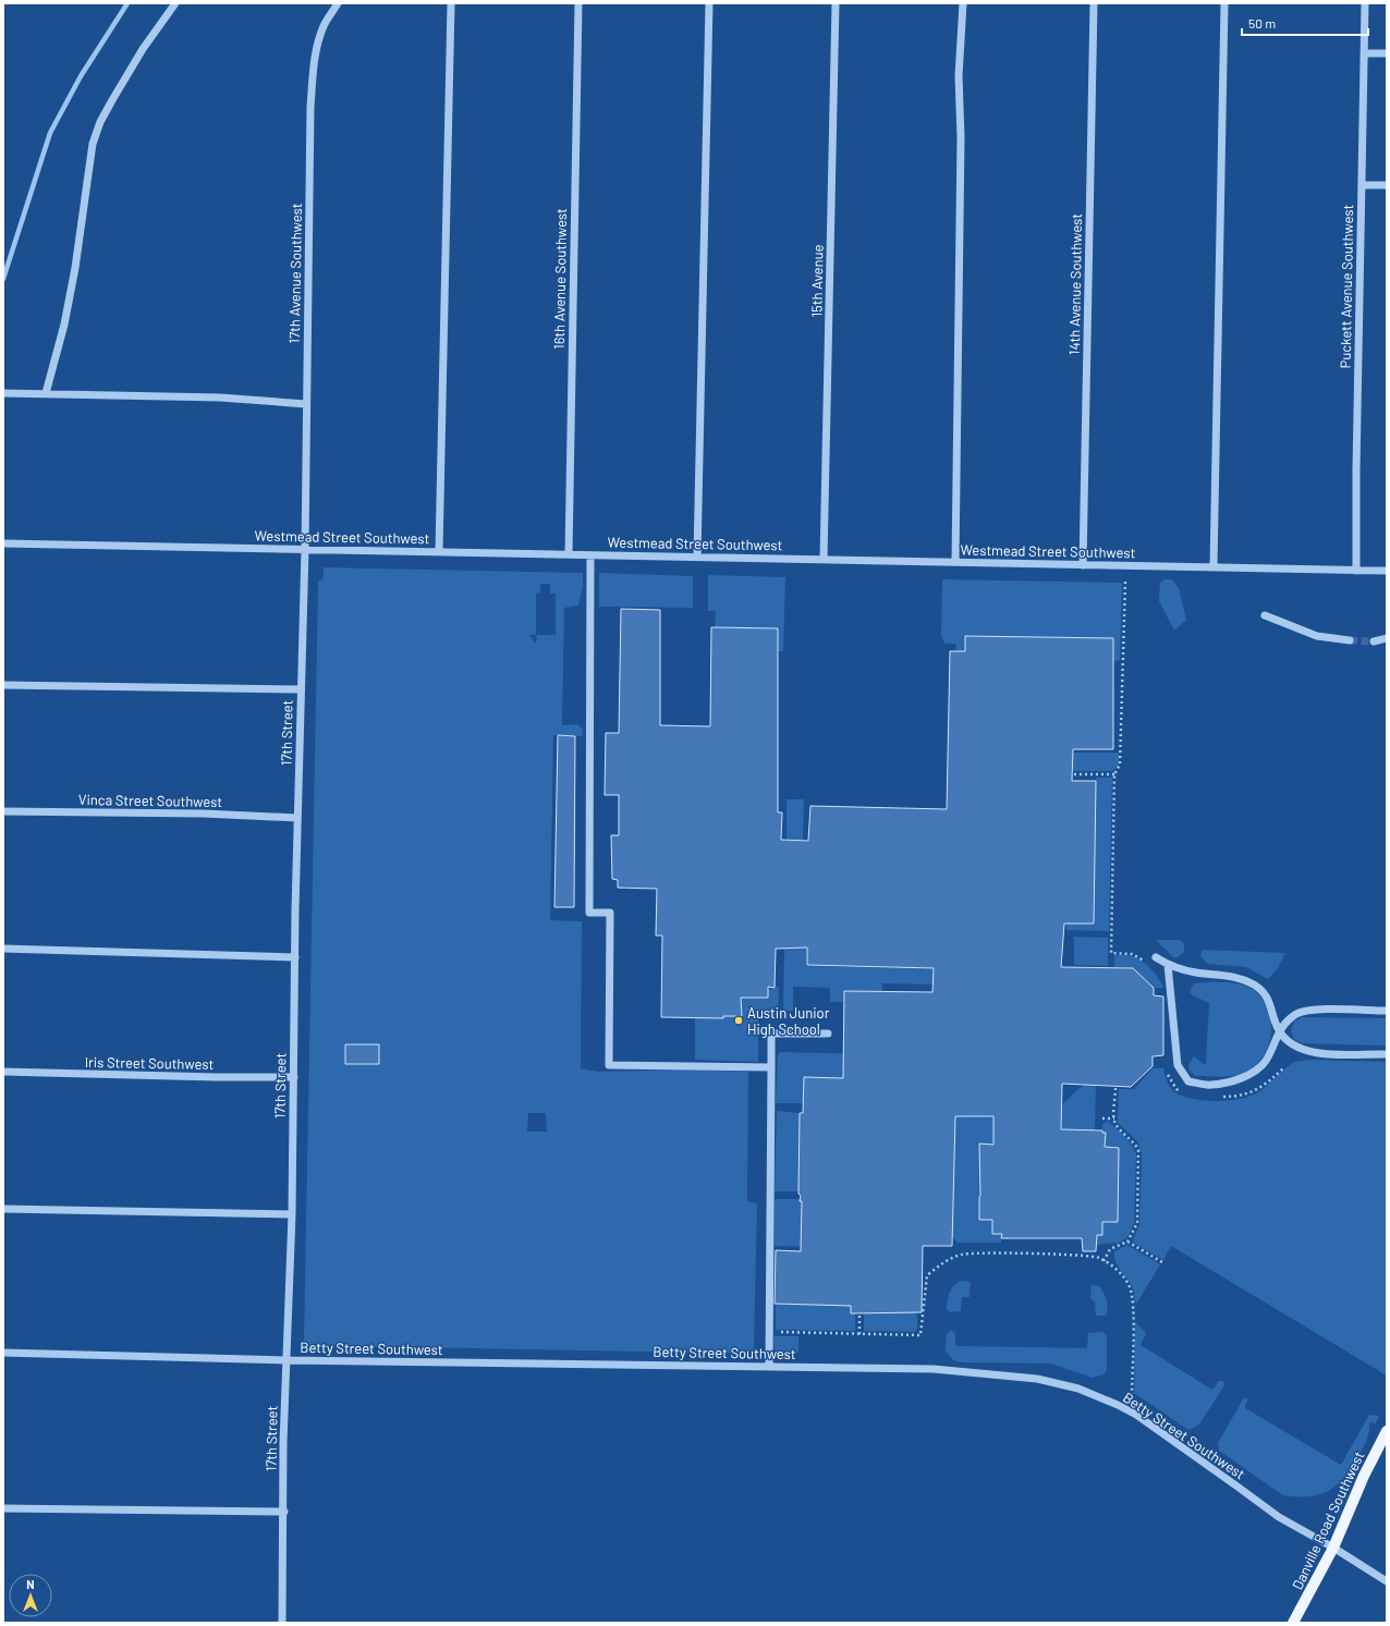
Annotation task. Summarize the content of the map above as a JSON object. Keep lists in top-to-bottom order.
{
  "streets": {
    "main road": ["Danville Road Southwest"],
    "street": [
      "17th Avenue Southwest",
      "16th Avenue Southwest",
      "15th Avenue",
      "14th Avenue Southwest",
      "Puckett Avenue Southwest",
      "Westmead Street Southwest",
      "17th Street",
      "Vinca Street Southwest",
      "Iris Street Southwest",
      "Betty Street Southwest"
    ]
  },
  "crossings": [
    ["17th Avenue Southwest", "Westmead Street Southwest"],
    ["17th Avenue Southwest", "17th Street"],
    ["16th Avenue Southwest", "Westmead Street Southwest"],
    ["15th Avenue", "Westmead Street Southwest"],
    ["14th Avenue Southwest", "Westmead Street Southwest"],
    ["Puckett Avenue Southwest", "Westmead Street Southwest"],
    ["Westmead Street Southwest", "17th Street"],
    ["17th Street", "Vinca Street Southwest"],
    ["17th Street", "Iris Street Southwest"],
    ["17th Street", "Betty Street Southwest"],
    ["Betty Street Southwest", "Danville Road Southwest"]
  ],
  "places": ["Austin Junior High School"],
  "scale_bar": "50 m",
  "north": "top"
}
